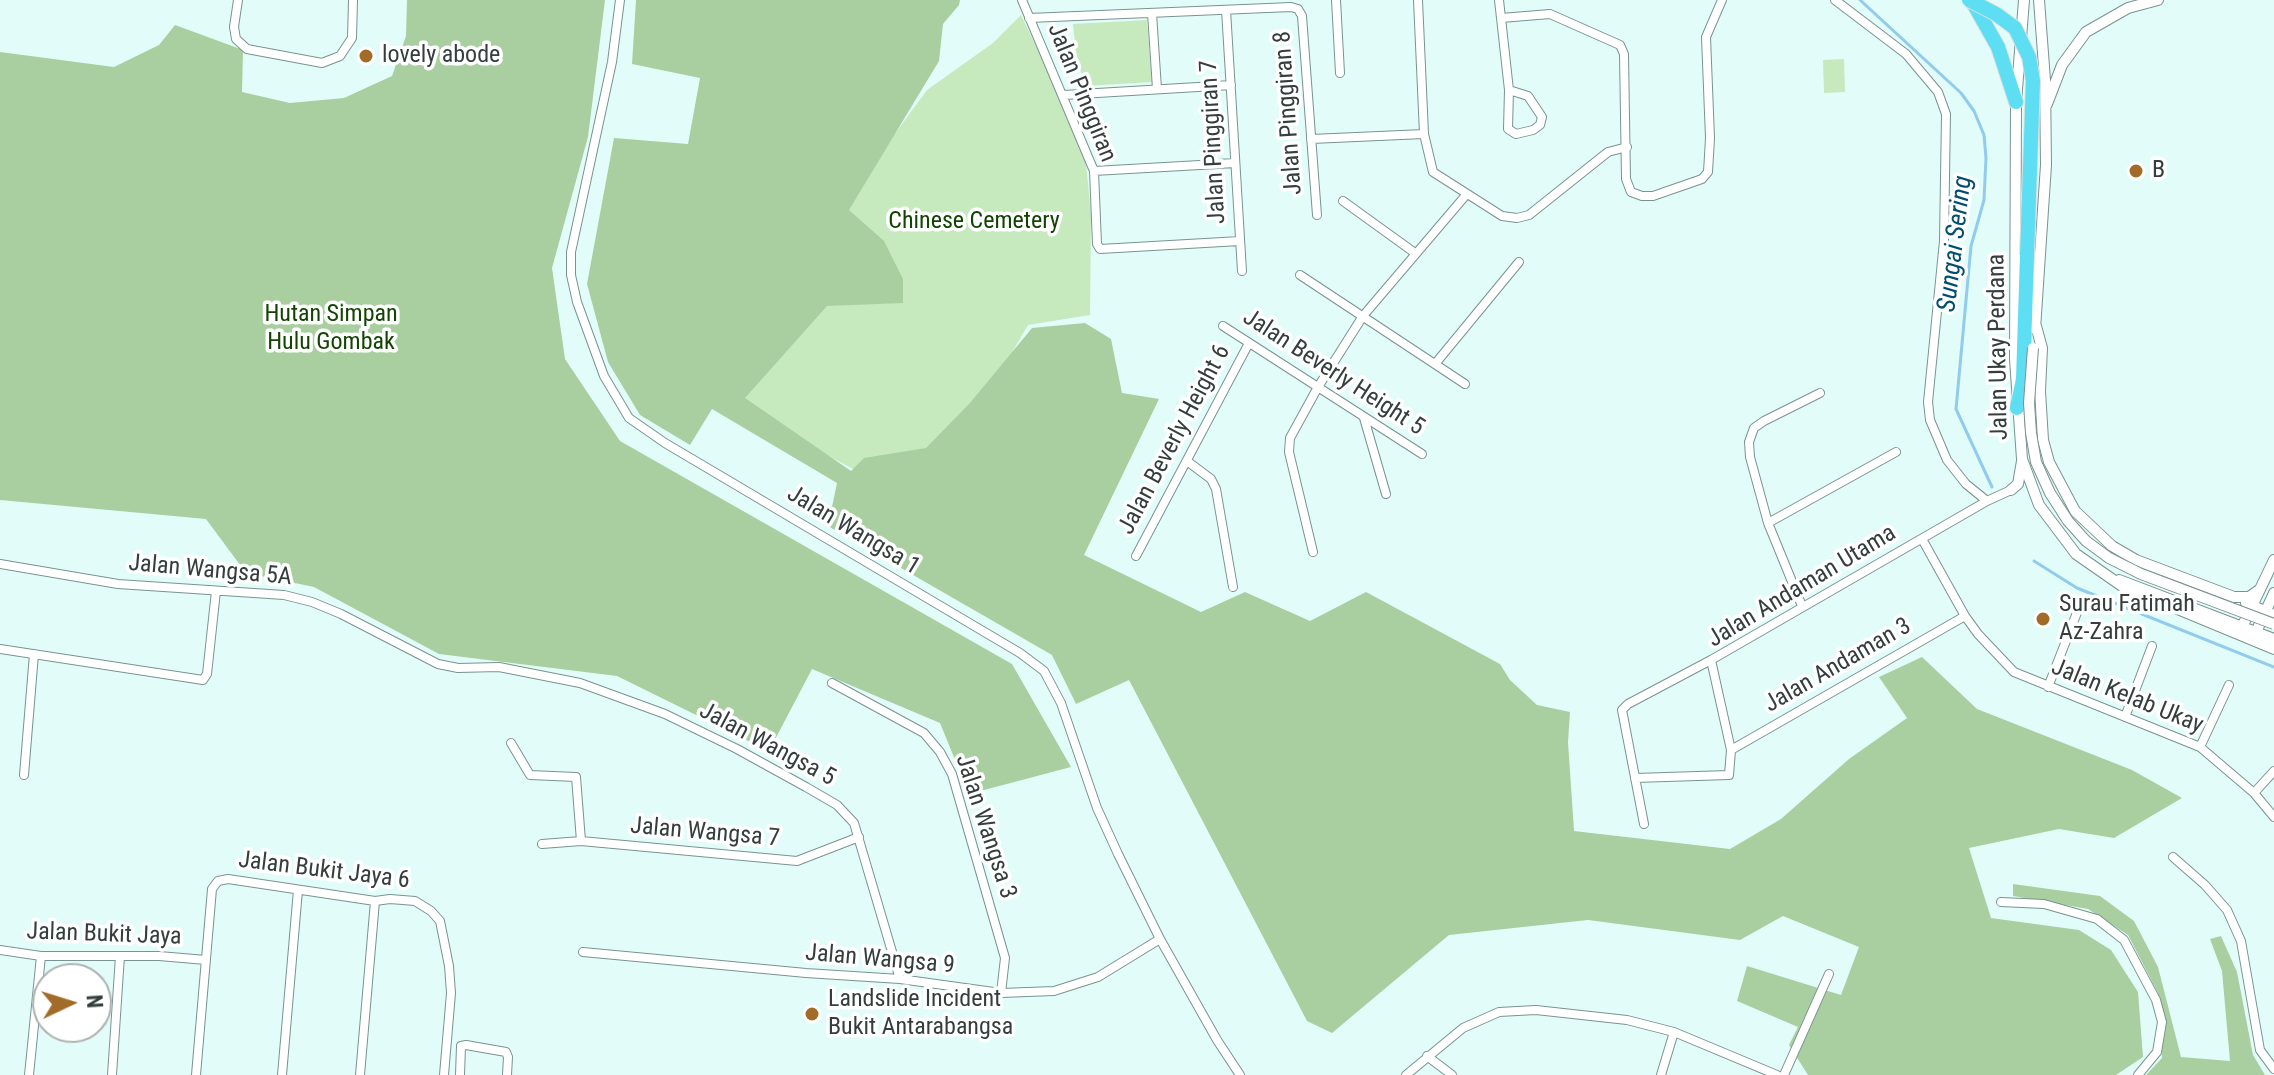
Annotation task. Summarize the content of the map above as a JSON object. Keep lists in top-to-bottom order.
{
  "streets": {
    "street": [
      "Jalan Pinggiran",
      "Jalan Pinggiran 8",
      "Jalan Pinggiran 7",
      "Jalan Ukay Perdana",
      "Jalan Beverly Height 5",
      "Jalan Beverly Height 6",
      "Jalan Wangsa 1",
      "Jalan Wangsa 5A",
      "Jalan Andaman Utama",
      "Jalan Andaman 3",
      "Jalan Kelab Ukay",
      "Jalan Wangsa 5",
      "Jalan Wangsa 3",
      "Jalan Wangsa 7",
      "Jalan Bukit Jaya 6",
      "Jalan Bukit Jaya",
      "Jalan Wangsa 9"
    ]
  },
  "crossings": [
    ["Jalan Pinggiran", "Jalan Pinggiran 7"],
    ["Jalan Pinggiran 8", "Jalan Pinggiran 7"],
    ["Jalan Beverly Height 5", "Jalan Beverly Height 6"],
    ["Jalan Wangsa 1", "Jalan Wangsa 9"],
    ["Jalan Wangsa 5A", "Jalan Wangsa 5"],
    ["Jalan Andaman Utama", "Jalan Andaman 3"],
    ["Jalan Andaman Utama", "Jalan Kelab Ukay"],
    ["Jalan Andaman 3", "Jalan Kelab Ukay"],
    ["Jalan Wangsa 5", "Jalan Wangsa 7"],
    ["Jalan Wangsa 5", "Jalan Wangsa 9"],
    ["Jalan Wangsa 3", "Jalan Wangsa 9"],
    ["Jalan Bukit Jaya 6", "Jalan Bukit Jaya"]
  ],
  "water": ["Sungai Sering"],
  "parks": ["Chinese Cemetery", "Hutan Simpan Hulu Gombak"],
  "places": [
    "lovely abode",
    "B",
    "Surau Fatimah Az-Zahra",
    "Landslide Incident Bukit Antarabangsa"
  ],
  "north": "right"
}
